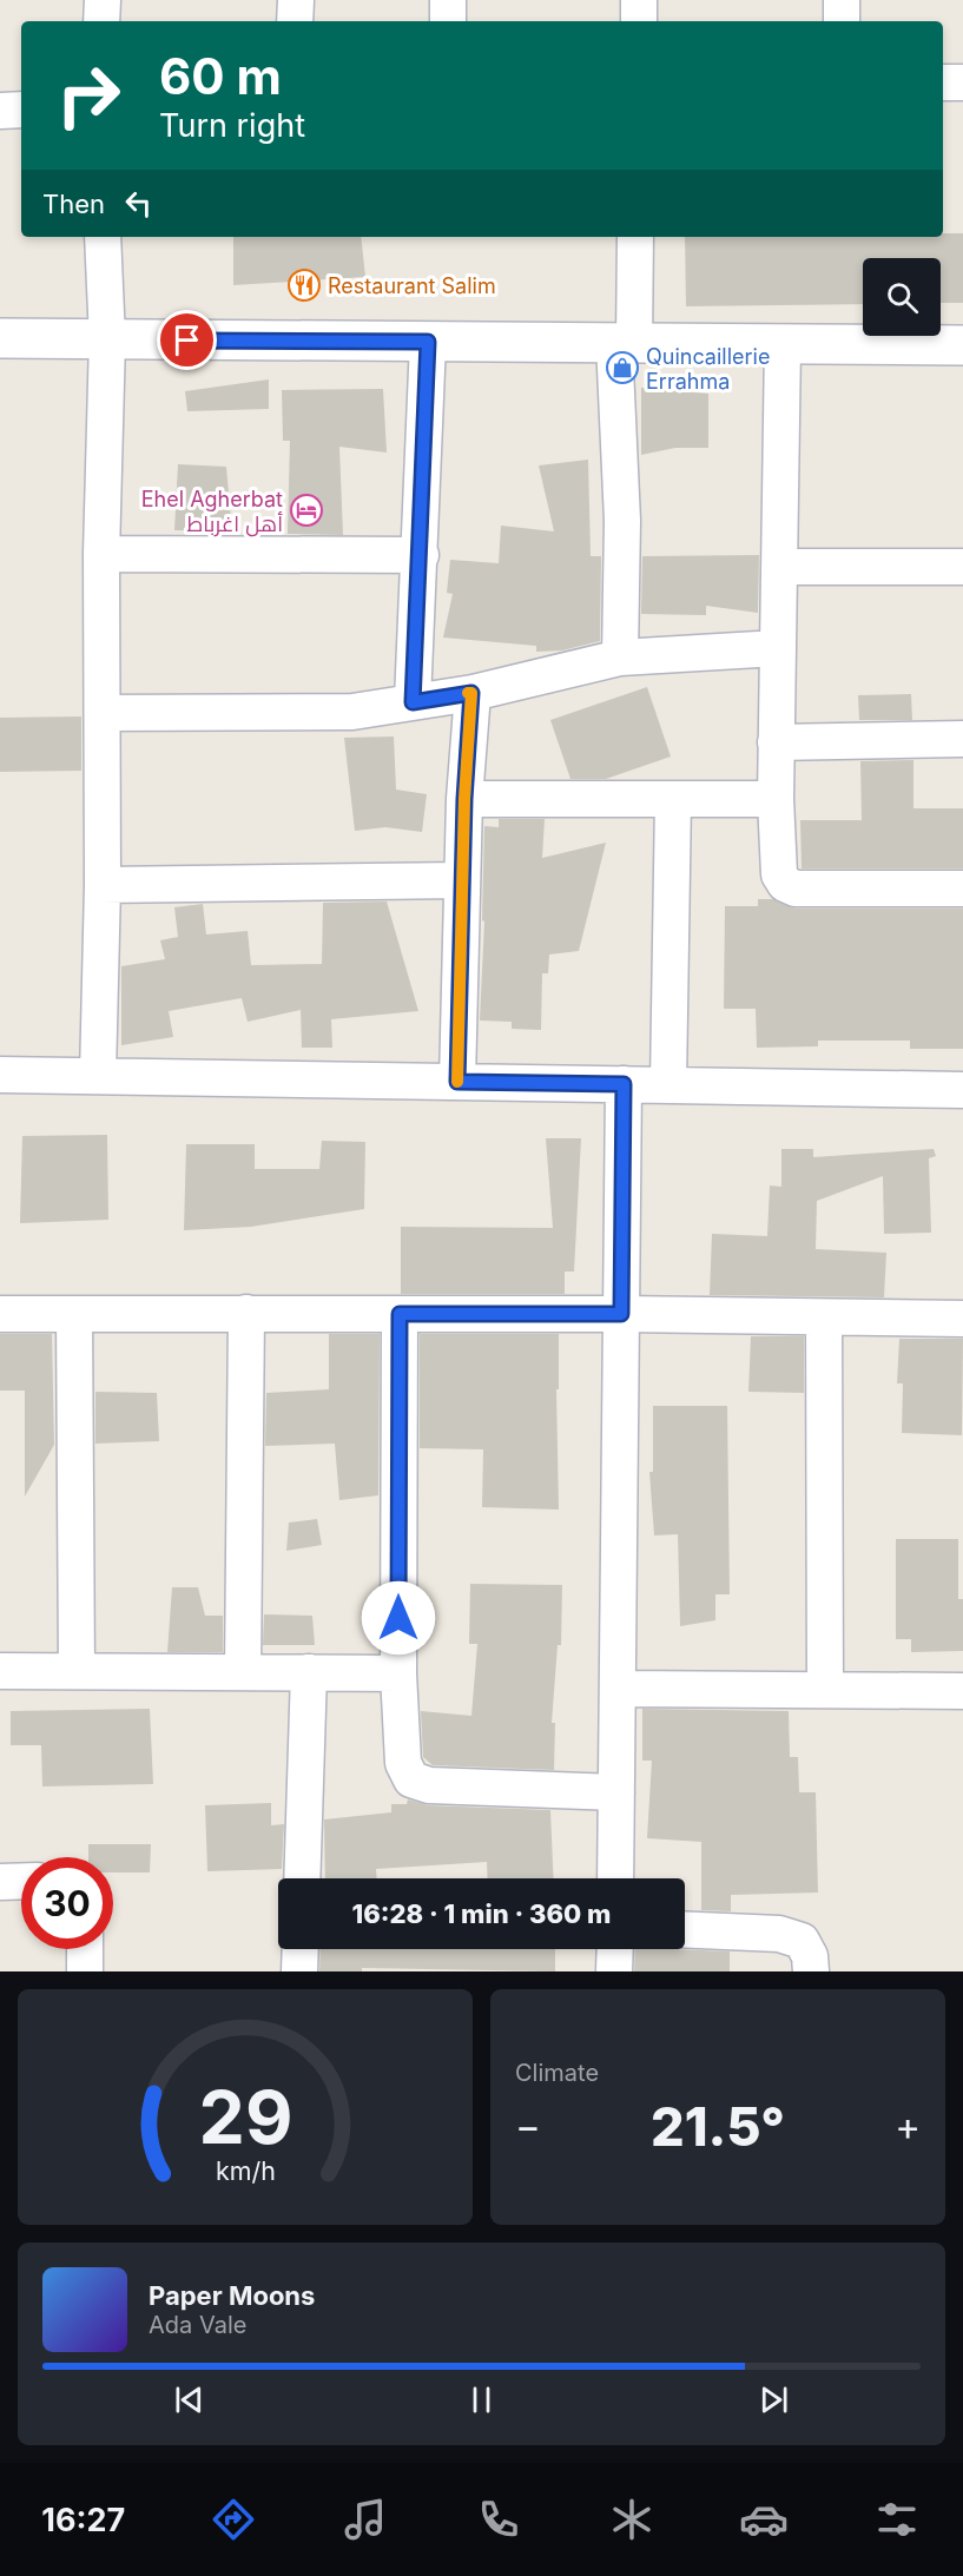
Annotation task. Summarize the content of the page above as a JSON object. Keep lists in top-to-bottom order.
{
  "places": {
    "restaurant": ["Restaurant Salim"],
    "shop": ["Quincaillerie Errahma"],
    "hotel": ["Ehel Agherbat أهل اغرباط"]
  },
  "page": {
    "turn": ["60 m", "Turn right"],
    "then": "Then",
    "limit": "30",
    "trip": "16:28 · 1 min · 360 m",
    "tile": "Climate",
    "heat": ["−", "21.5°", "+"],
    "song": ["Paper Moons", "Ada Vale"],
    "tabs": "16:27",
    "gauge": ["29", "km/h"]
  }
}
